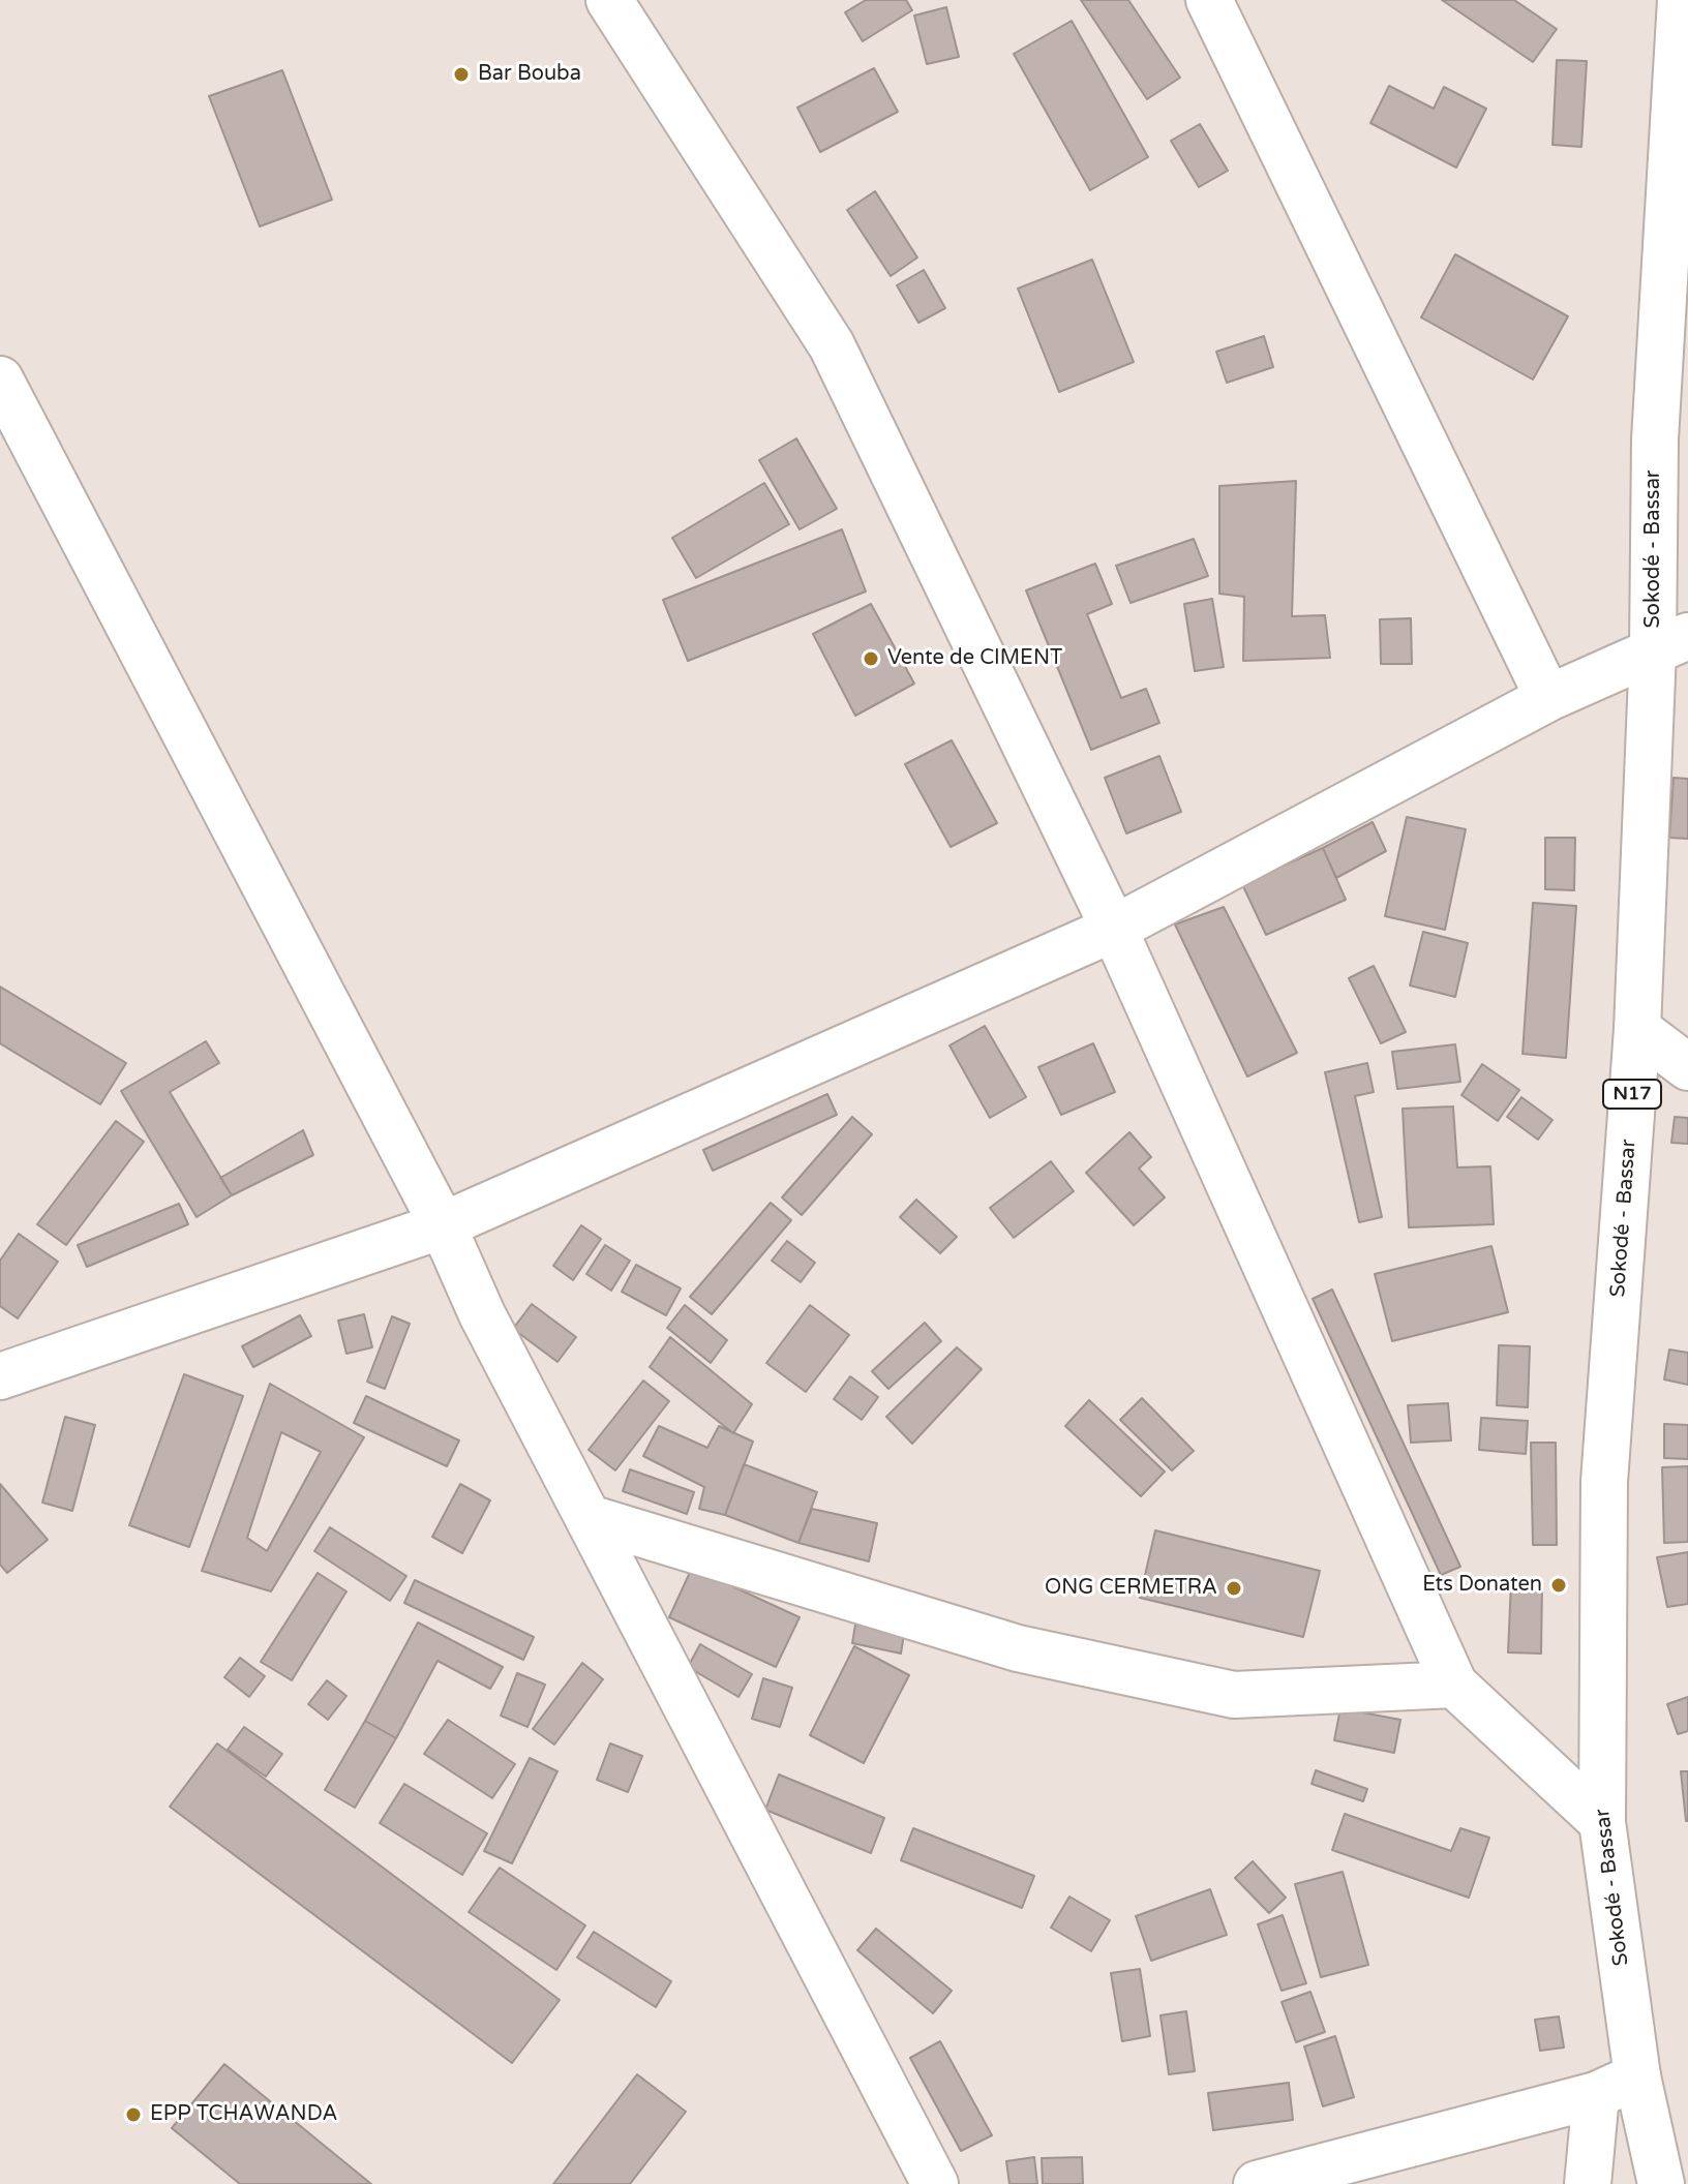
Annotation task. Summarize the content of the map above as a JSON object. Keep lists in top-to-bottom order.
{
  "streets": {
    "street": ["Sokodé - Bassar", "N17"]
  },
  "places": [
    "Bar Bouba",
    "Vente de CIMENT",
    "Ets Donaten",
    "ONG CERMETRA",
    "EPP TCHAWANDA"
  ]
}
